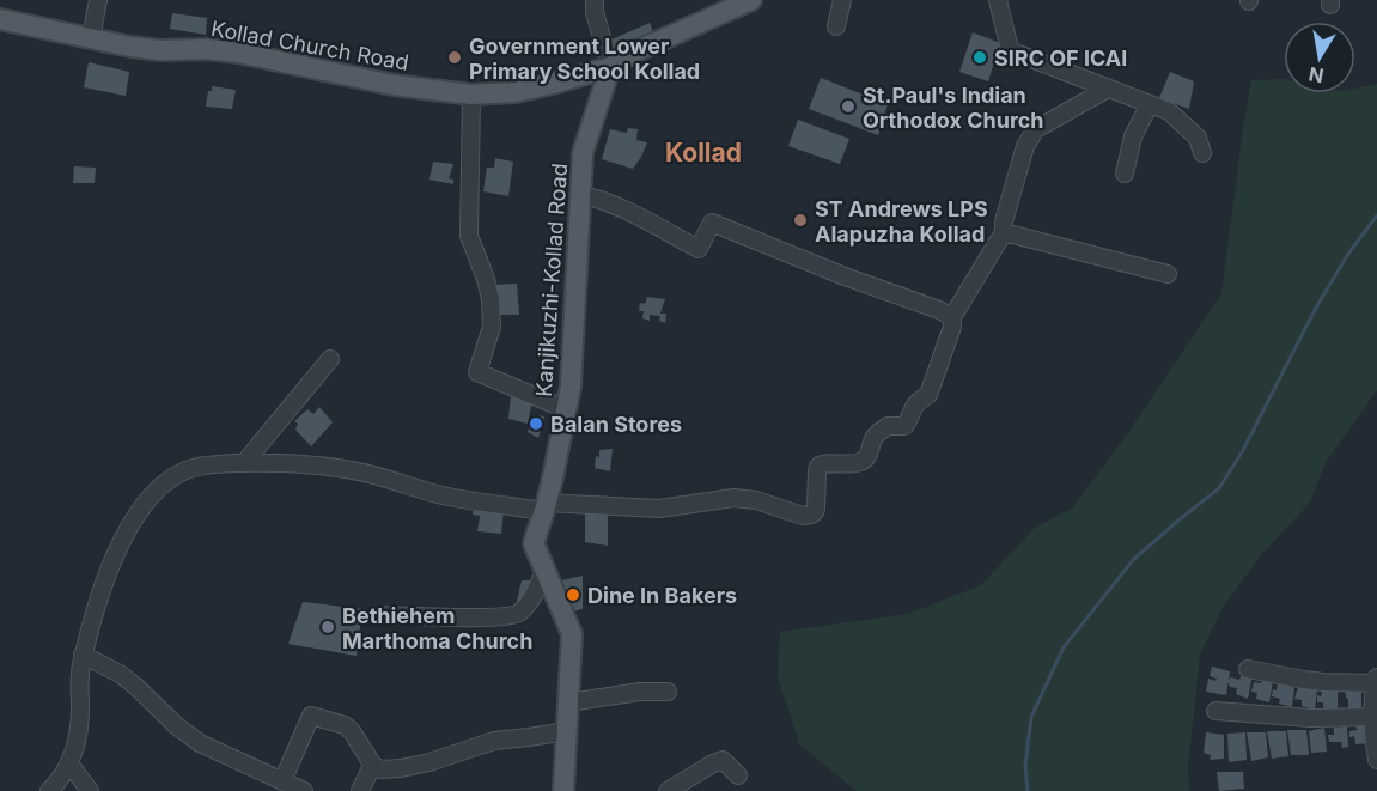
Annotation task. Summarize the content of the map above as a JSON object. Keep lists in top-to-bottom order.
{
  "streets": {
    "main road": ["Kollad Church Road", "Kanjikuzhi-Kollad Road"]
  },
  "crossings": [
    ["Kollad Church Road", "Kanjikuzhi-Kollad Road"]
  ],
  "districts": ["Kollad"],
  "places": [
    "Government Lower Primary School Kollad",
    "SIRC OF ICAI",
    "St.Paul's Indian Orthodox Church",
    "ST Andrews LPS Alapuzha Kollad",
    "Balan Stores",
    "Dine In Bakers",
    "Bethiehem Marthoma Church"
  ],
  "north": "bottom"
}
